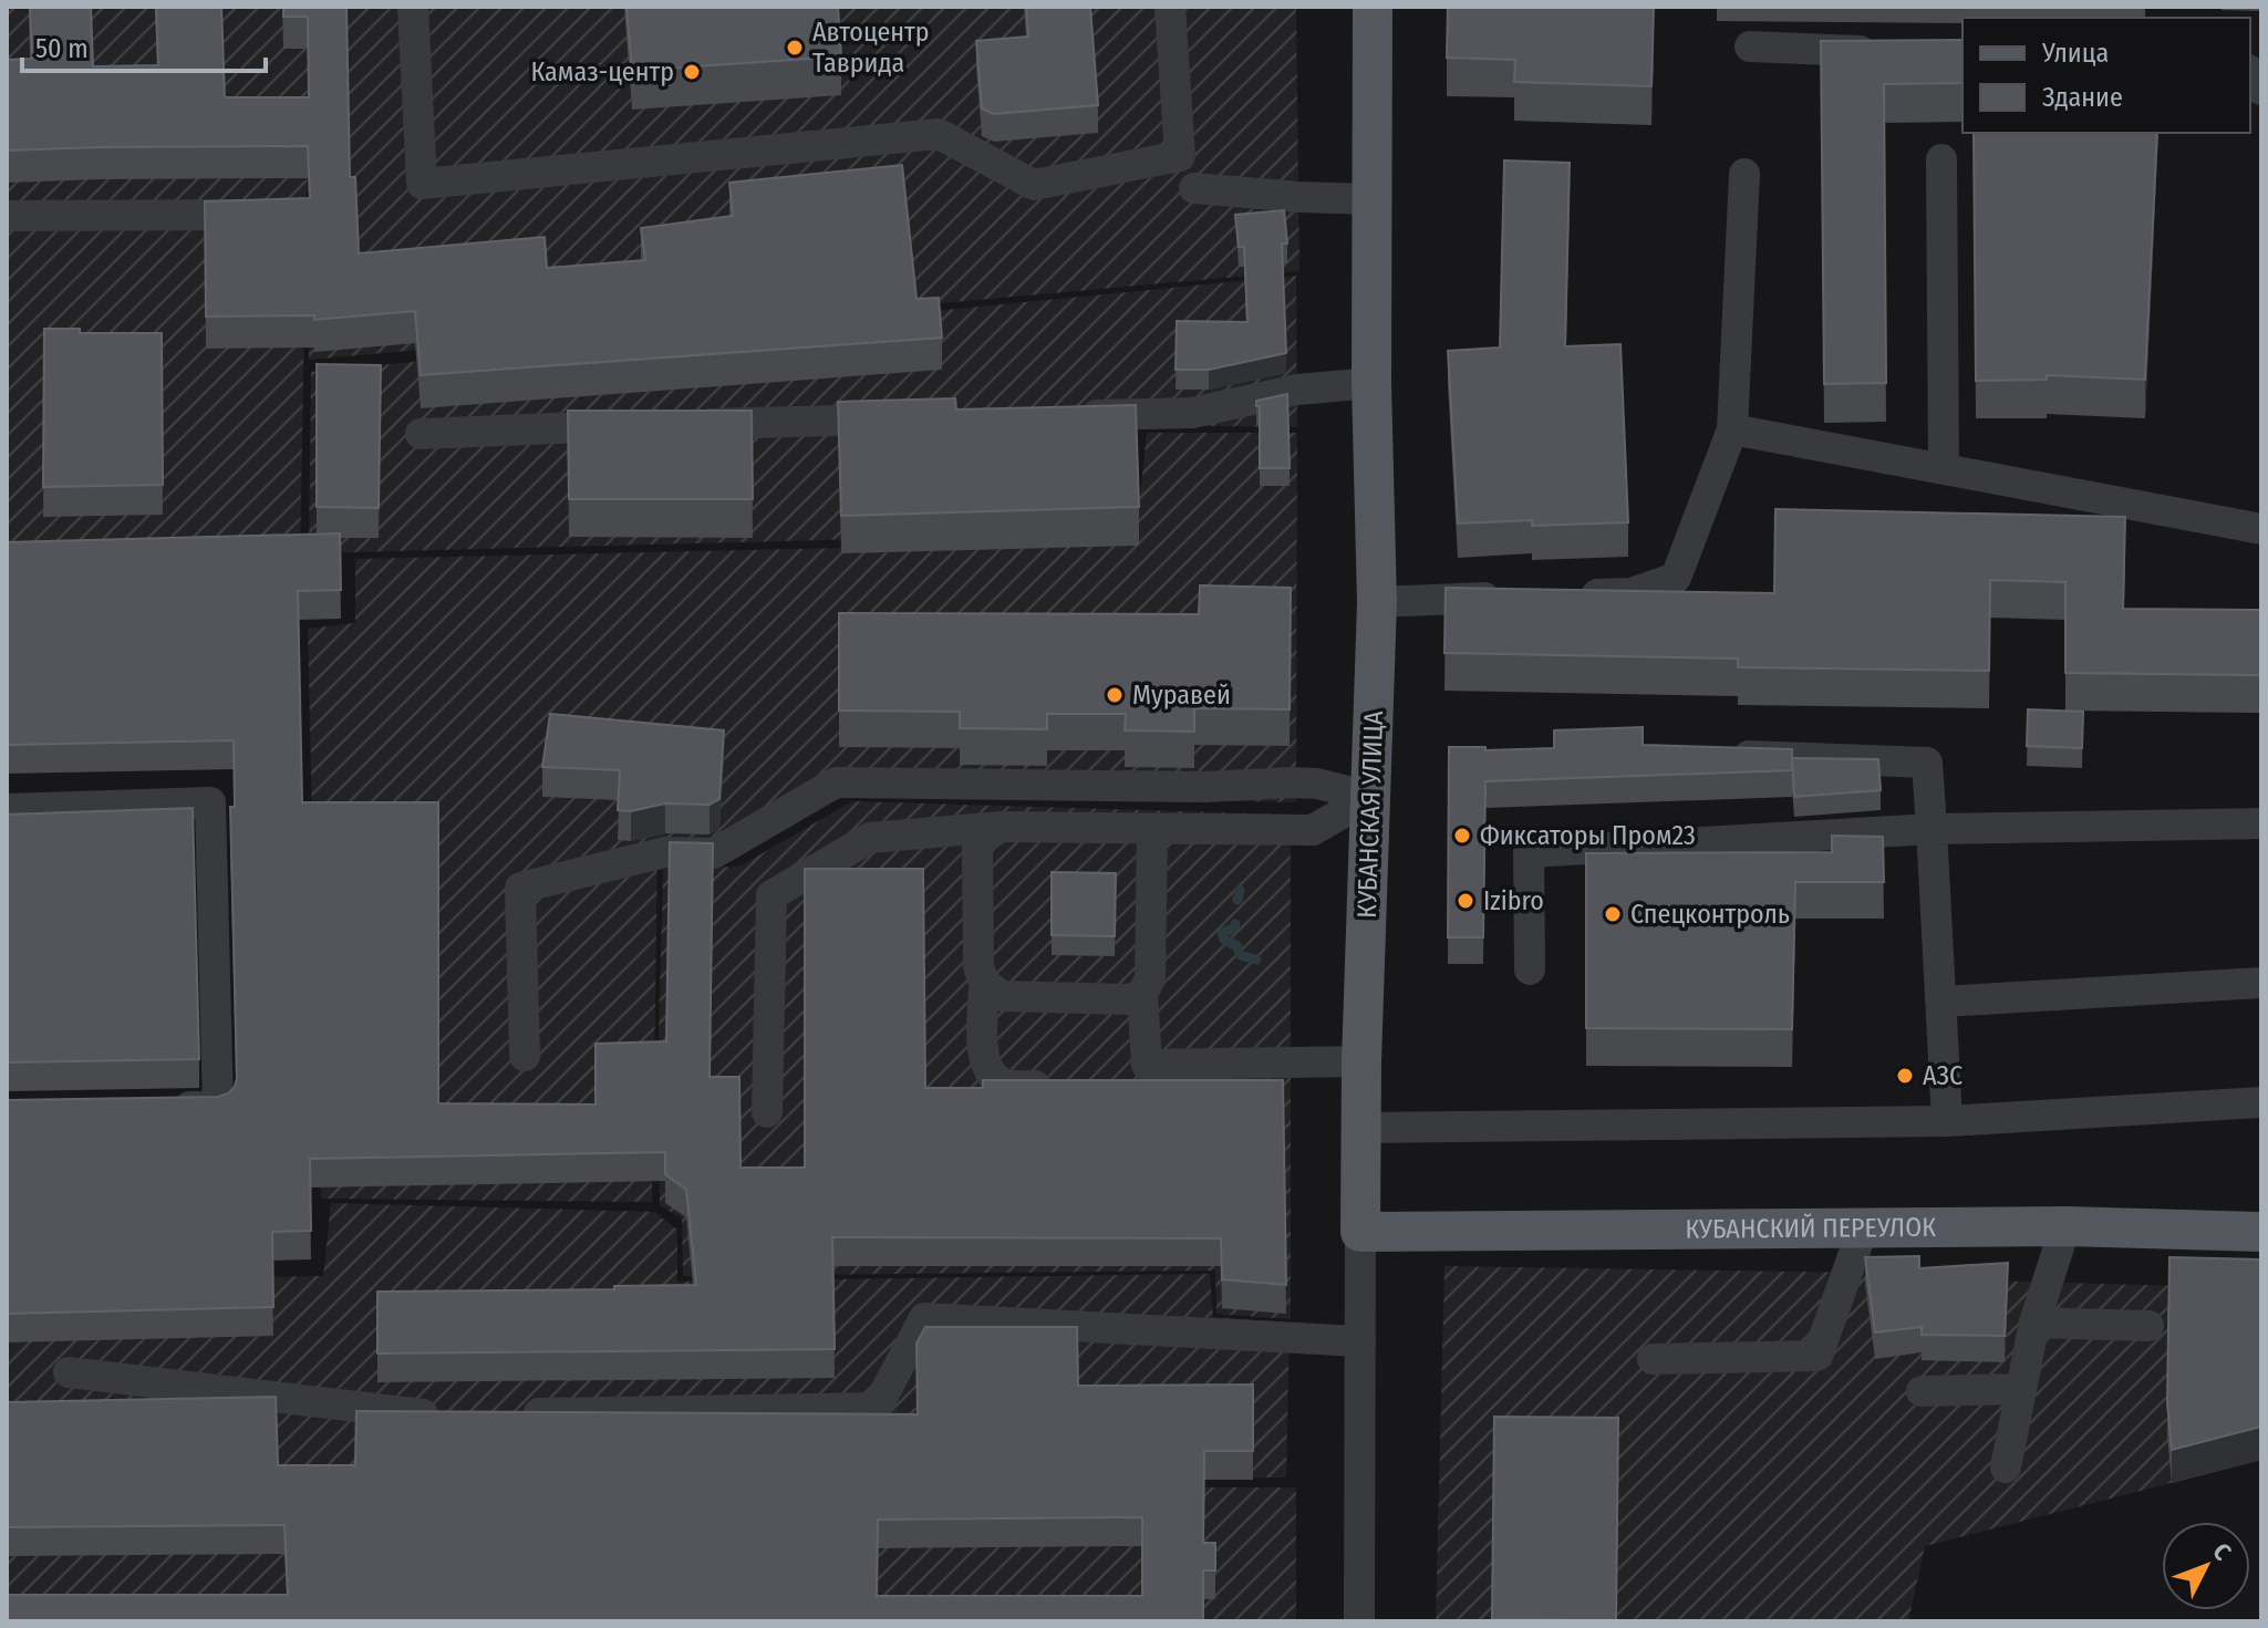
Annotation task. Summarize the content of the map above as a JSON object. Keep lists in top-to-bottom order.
{
  "streets": {
    "main road": ["КУБАНСКАЯ УЛИЦА", "КУБАНСКИЙ ПЕРЕУЛОК"]
  },
  "crossings": [
    ["КУБАНСКАЯ УЛИЦА", "КУБАНСКИЙ ПЕРЕУЛОК"]
  ],
  "places": [
    "Автоцентр Таврида",
    "Камаз-центр",
    "Муравей",
    "Фиксаторы Пром23",
    "Izibro",
    "Спецконтроль",
    "АЗС"
  ],
  "legend": ["Улица", "Здание"],
  "scale_bar": "50 m",
  "north": "top right"
}
